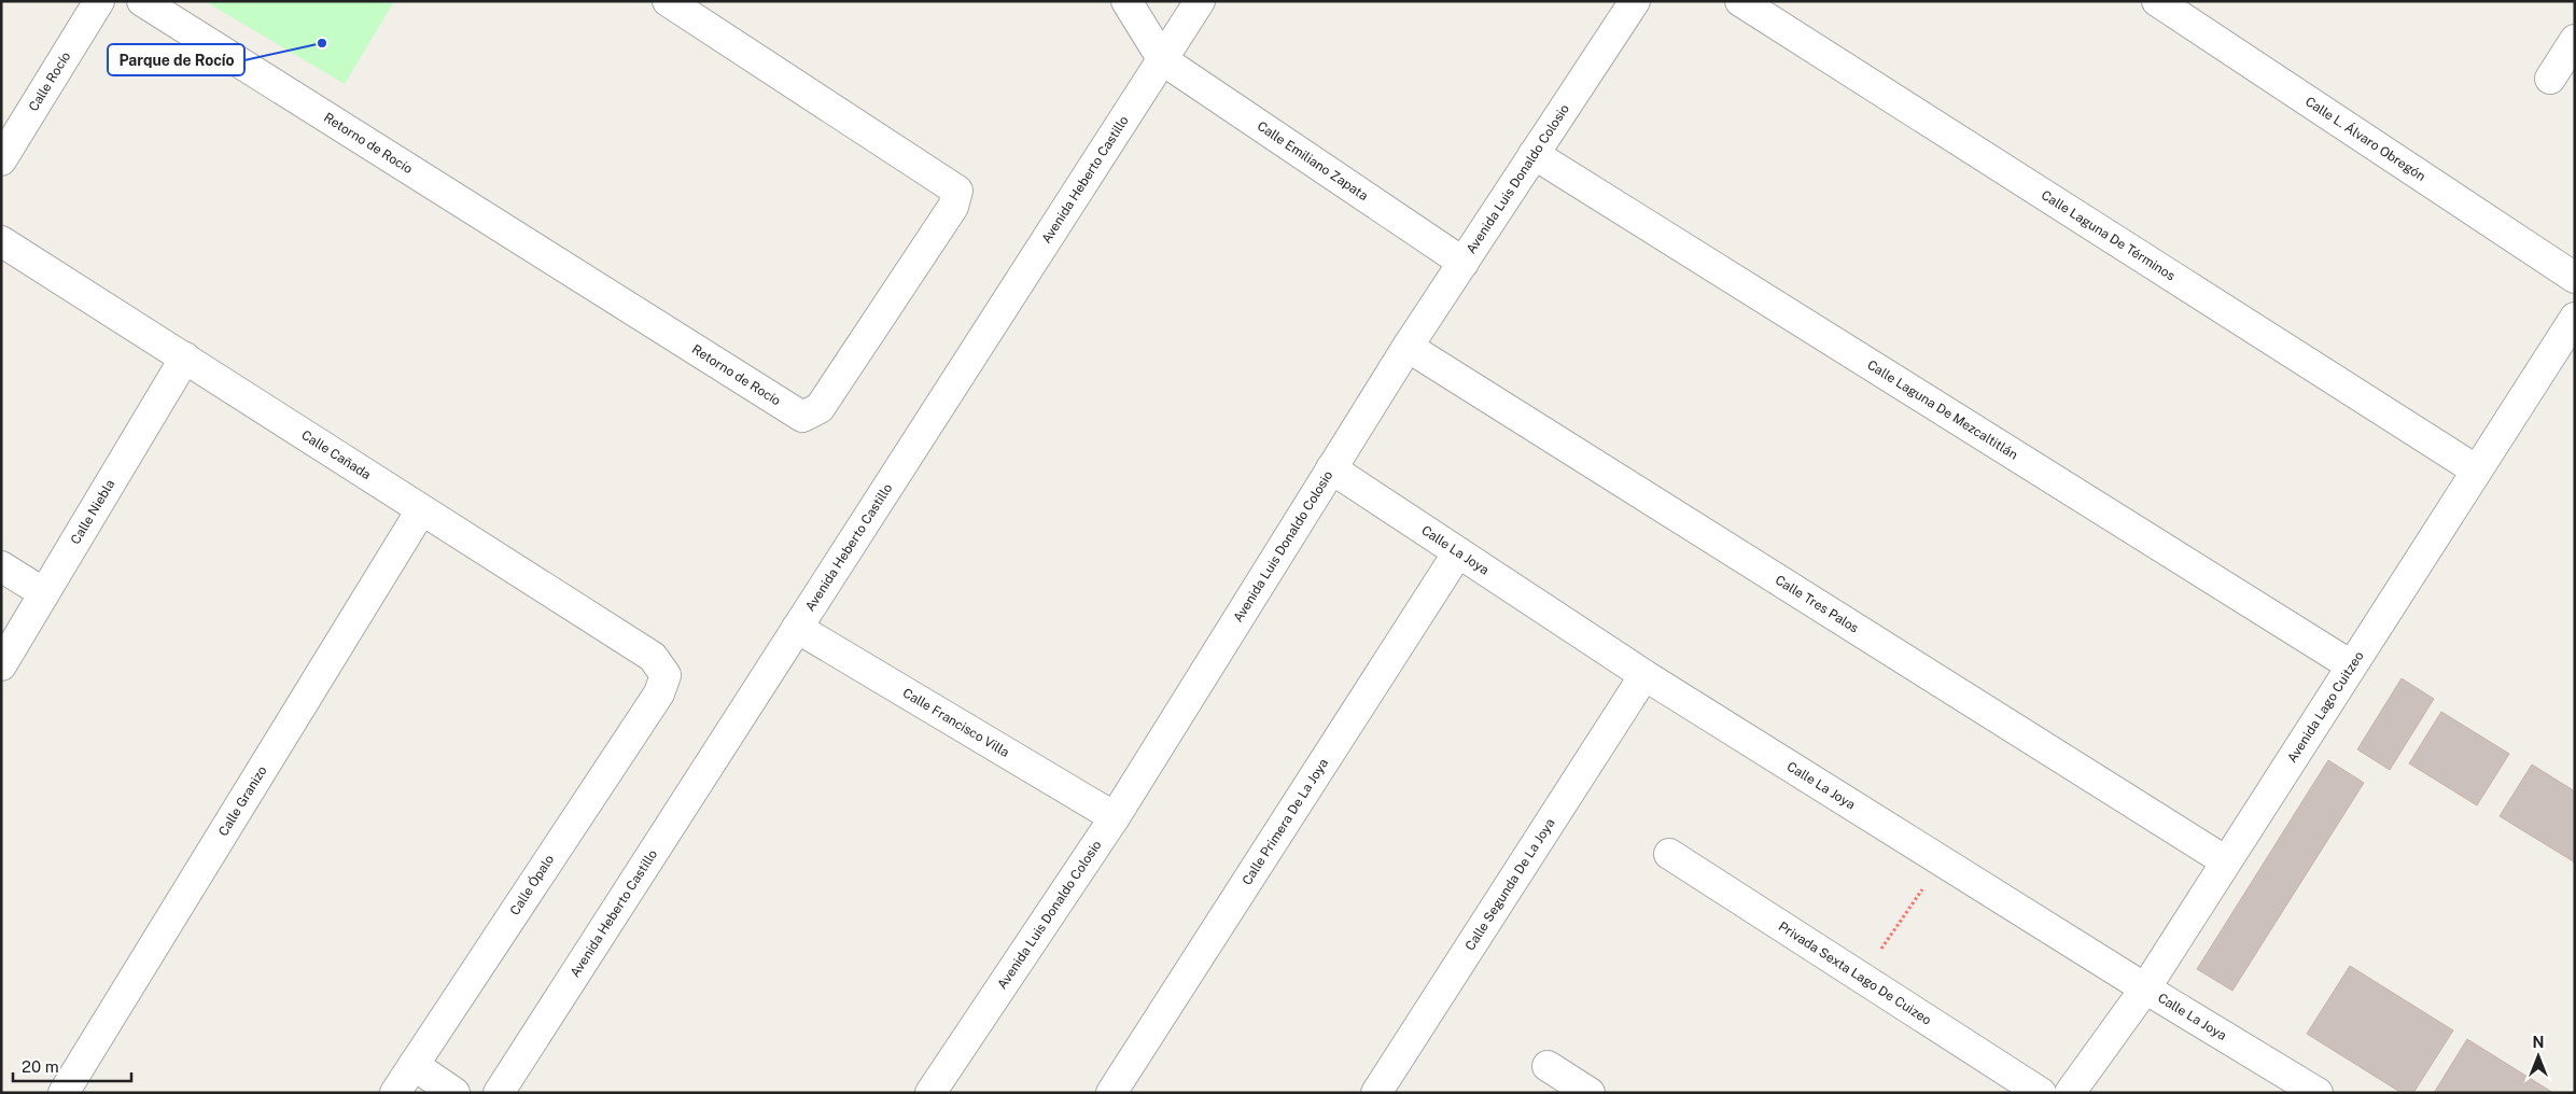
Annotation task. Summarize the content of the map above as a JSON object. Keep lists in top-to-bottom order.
{
  "streets": {
    "street": [
      "Calle Rocío",
      "Calle L. Álvaro Obregón",
      "Retorno de Rocío",
      "Calle Emiliano Zapata",
      "Avenida Luis Donaldo Colosio",
      "Avenida Heberto Castillo",
      "Calle Laguna De Términos",
      "Calle Laguna De Mezcaltitlán",
      "Calle Cañada",
      "Calle Niebla",
      "Calle La Joya",
      "Calle Tres Palos",
      "Avenida Lago Cuitzeo",
      "Calle Francisco Villa",
      "Calle Granizo",
      "Calle Primera De La Joya",
      "Calle Segunda De La Joya",
      "Calle Ópalo",
      "Privada Sexta Lago De Cuizeo"
    ]
  },
  "crossings": [
    ["Calle Emiliano Zapata", "Avenida Luis Donaldo Colosio"],
    ["Calle Emiliano Zapata", "Avenida Heberto Castillo"],
    ["Avenida Luis Donaldo Colosio", "Calle Laguna De Mezcaltitlán"],
    ["Avenida Luis Donaldo Colosio", "Calle La Joya"],
    ["Avenida Luis Donaldo Colosio", "Calle Tres Palos"],
    ["Avenida Luis Donaldo Colosio", "Calle Francisco Villa"],
    ["Avenida Heberto Castillo", "Calle Francisco Villa"],
    ["Calle Laguna De Términos", "Avenida Lago Cuitzeo"],
    ["Calle Laguna De Mezcaltitlán", "Avenida Lago Cuitzeo"],
    ["Calle Cañada", "Calle Niebla"],
    ["Calle Cañada", "Calle Granizo"],
    ["Calle Cañada", "Calle Ópalo"],
    ["Calle La Joya", "Avenida Lago Cuitzeo"],
    ["Calle La Joya", "Calle Primera De La Joya"],
    ["Calle La Joya", "Calle Segunda De La Joya"],
    ["Calle Tres Palos", "Avenida Lago Cuitzeo"]
  ],
  "places": ["Parque de Rocío"],
  "scale_bar": "20 m",
  "north": "top"
}
